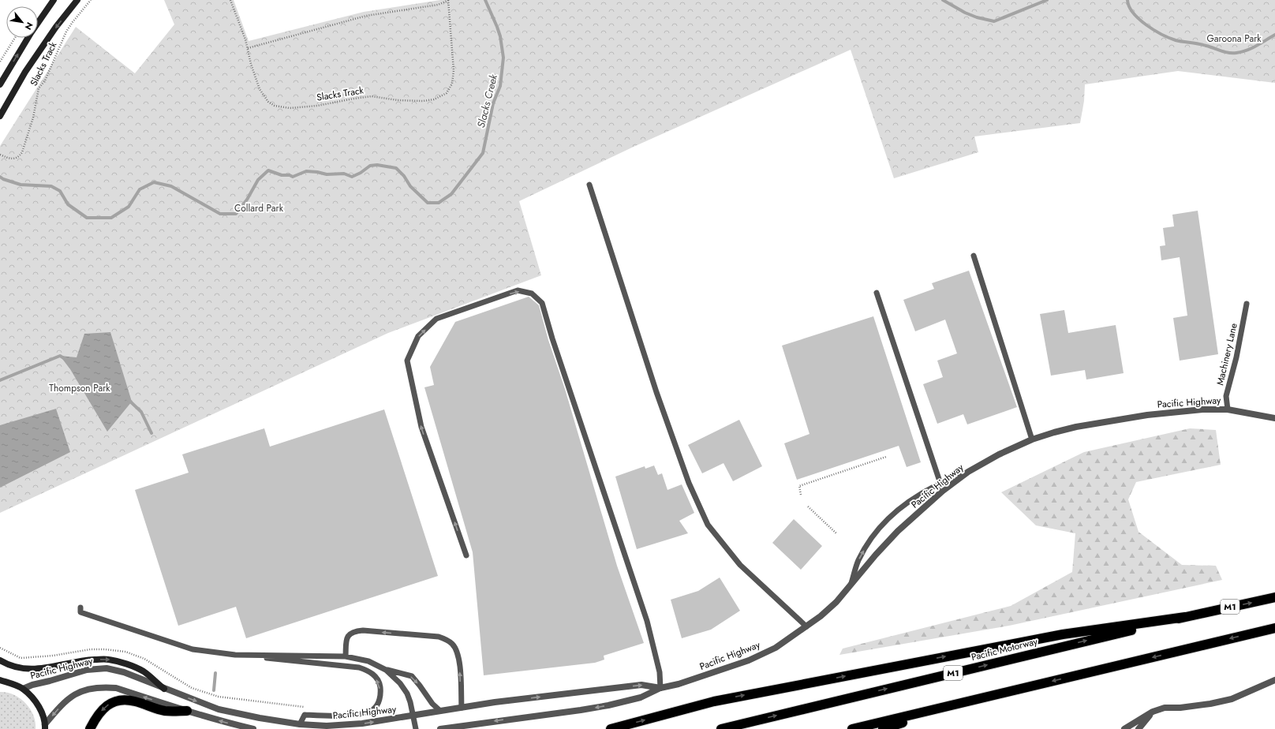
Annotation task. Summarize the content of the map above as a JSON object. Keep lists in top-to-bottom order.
{
  "streets": {
    "highway": ["M1", "Pacific Motorway"],
    "street": ["Pacific Highway"],
    "lane": ["Machinery Lane"],
    "path": ["Slacks Track"]
  },
  "crossings": [
    ["Machinery Lane", "Pacific Highway"]
  ],
  "water": ["Slacks Creek"],
  "parks": ["Garoona Park", "Collard Park", "Thompson Park"],
  "north": "bottom right"
}
